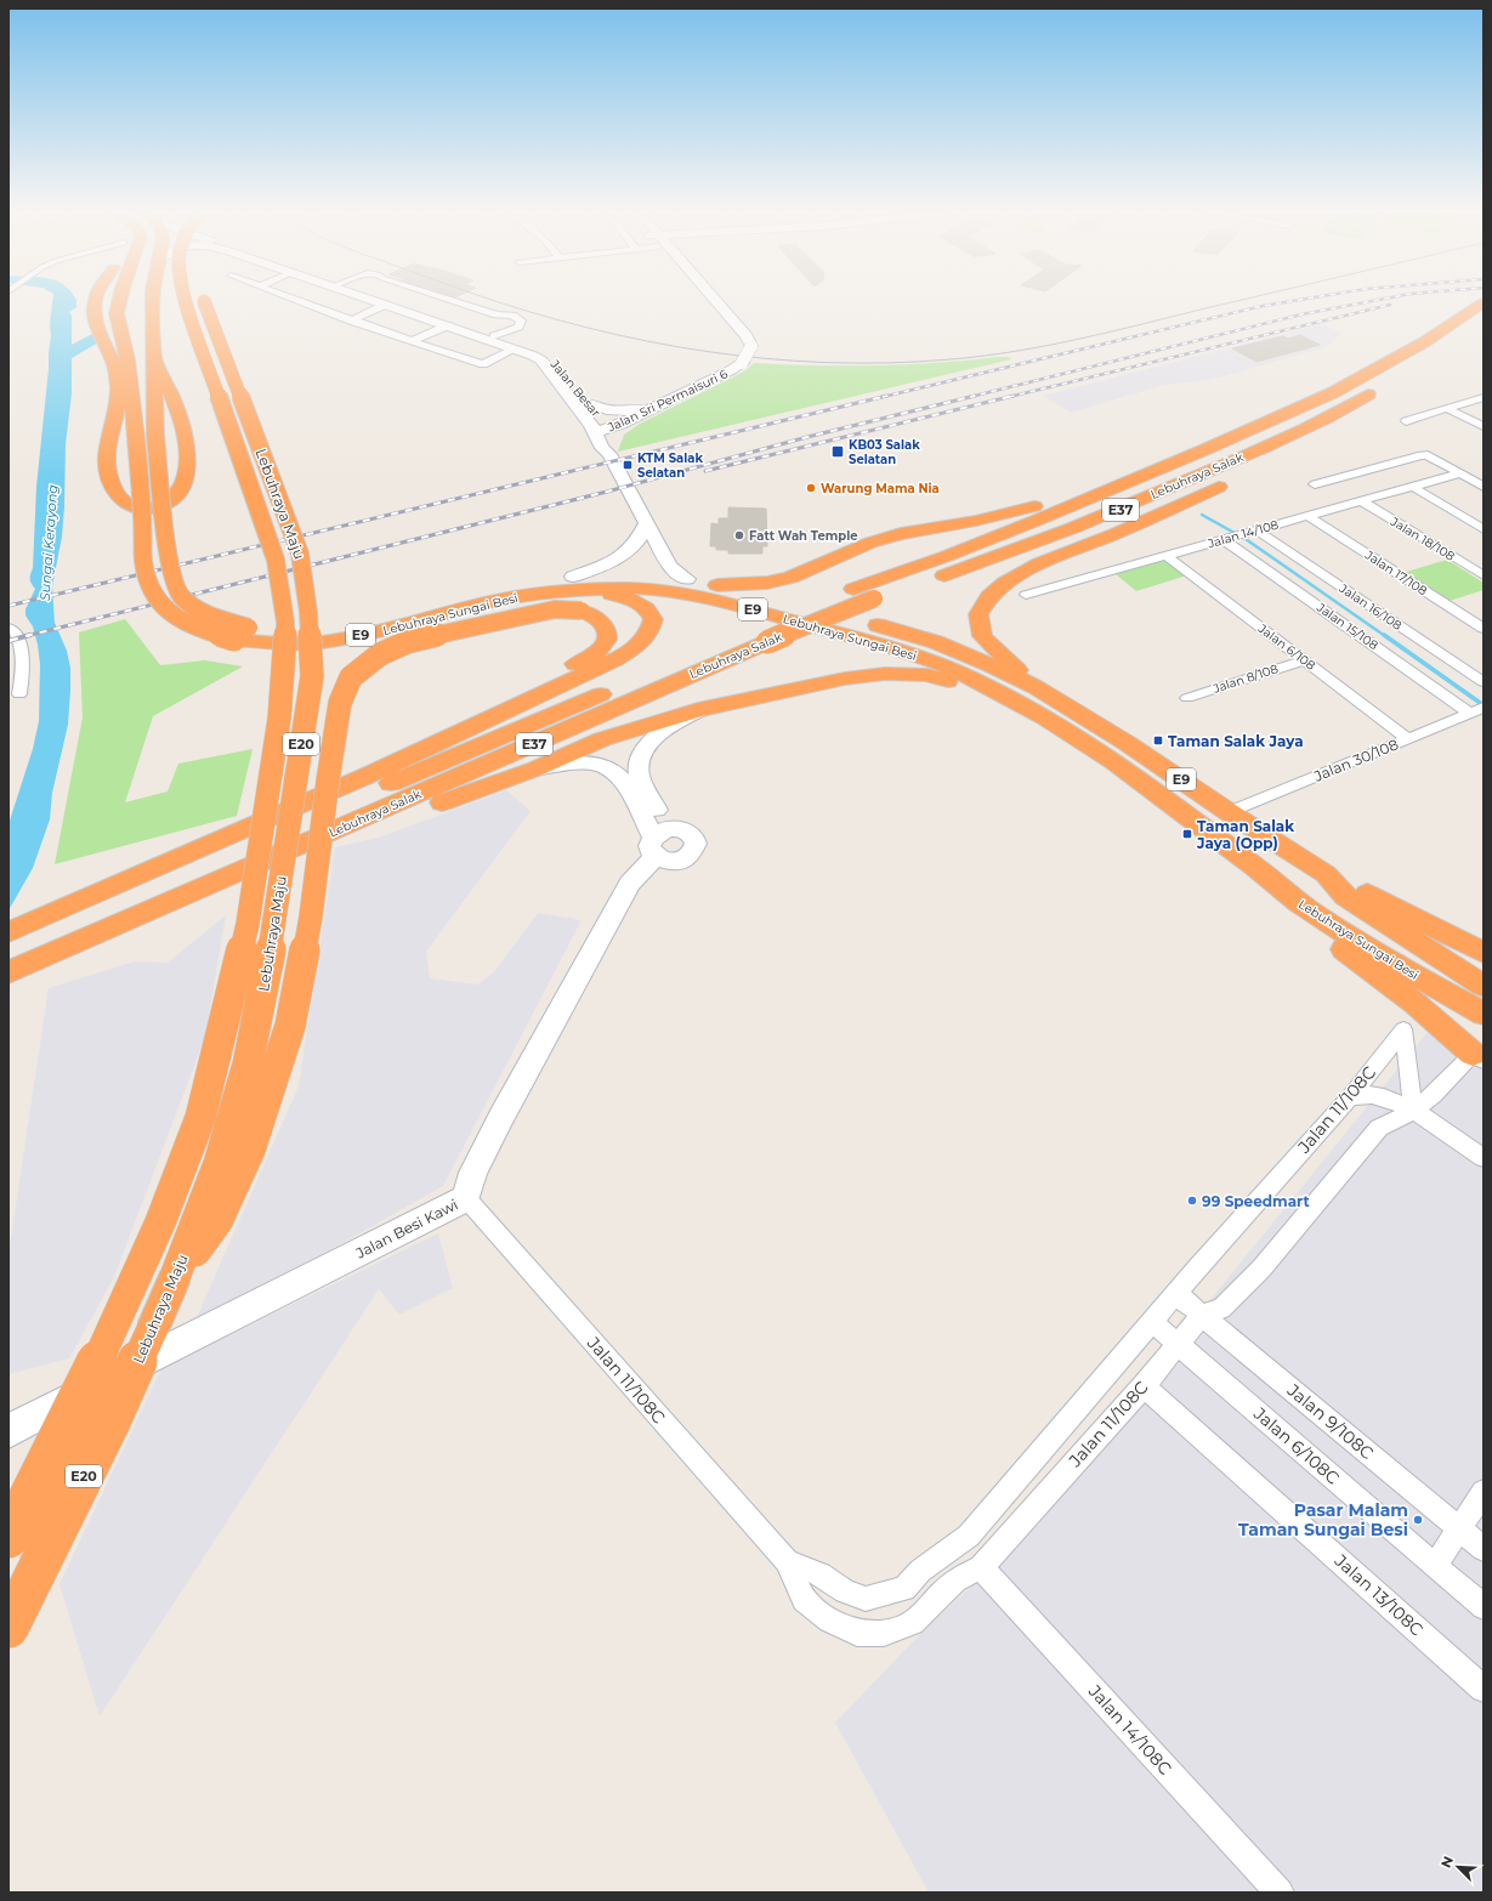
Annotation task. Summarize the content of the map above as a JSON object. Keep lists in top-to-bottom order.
{
  "streets": {
    "highway": [
      "Lebuhraya Salak",
      "Lebuhraya Maju",
      "E37",
      "E9",
      "Lebuhraya Sungai Besi",
      "E20"
    ],
    "street": [
      "Jalan Besar",
      "Jalan Sri Permaisuri 6",
      "Jalan 14/108",
      "Jalan 18/108",
      "Jalan 17/108",
      "Jalan 16/108",
      "Jalan 15/108",
      "Jalan 6/108",
      "Jalan 8/108",
      "Jalan 30/108",
      "Jalan 11/108C",
      "Jalan Besi Kawi",
      "Jalan 9/108C",
      "Jalan 6/108C",
      "Jalan 13/108C",
      "Jalan 14/108C"
    ]
  },
  "crossings": [
    ["Jalan Besar", "Jalan Sri Permaisuri 6"],
    ["Jalan Besar", "Lebuhraya Sungai Besi"],
    ["Jalan 14/108", "Jalan 18/108"],
    ["Jalan 14/108", "Jalan 17/108"],
    ["Jalan 14/108", "Jalan 16/108"],
    ["Jalan 14/108", "Jalan 15/108"],
    ["Jalan 14/108", "Jalan 6/108"],
    ["Lebuhraya Sungai Besi", "Jalan 30/108"],
    ["Jalan 15/108", "Jalan 30/108"],
    ["Jalan 6/108", "Jalan 8/108"],
    ["Jalan 6/108", "Jalan 30/108"],
    ["Jalan 11/108C", "Jalan Besi Kawi"],
    ["Jalan 11/108C", "Jalan 9/108C"],
    ["Jalan 11/108C", "Jalan 6/108C"],
    ["Jalan 11/108C", "Jalan 13/108C"],
    ["Jalan 11/108C", "Jalan 14/108C"]
  ],
  "water": ["Sungai Kerayong"],
  "places": {
    "transit": [
      "KB03 Salak Selatan",
      "KTM Salak Selatan",
      "Taman Salak Jaya",
      "Taman Salak Jaya (Opp)"
    ],
    "other": [
      "Warung Mama Nia",
      "Fatt Wah Temple",
      "99 Speedmart",
      "Pasar Malam Taman Sungai Besi"
    ]
  },
  "north": "top left"
}
